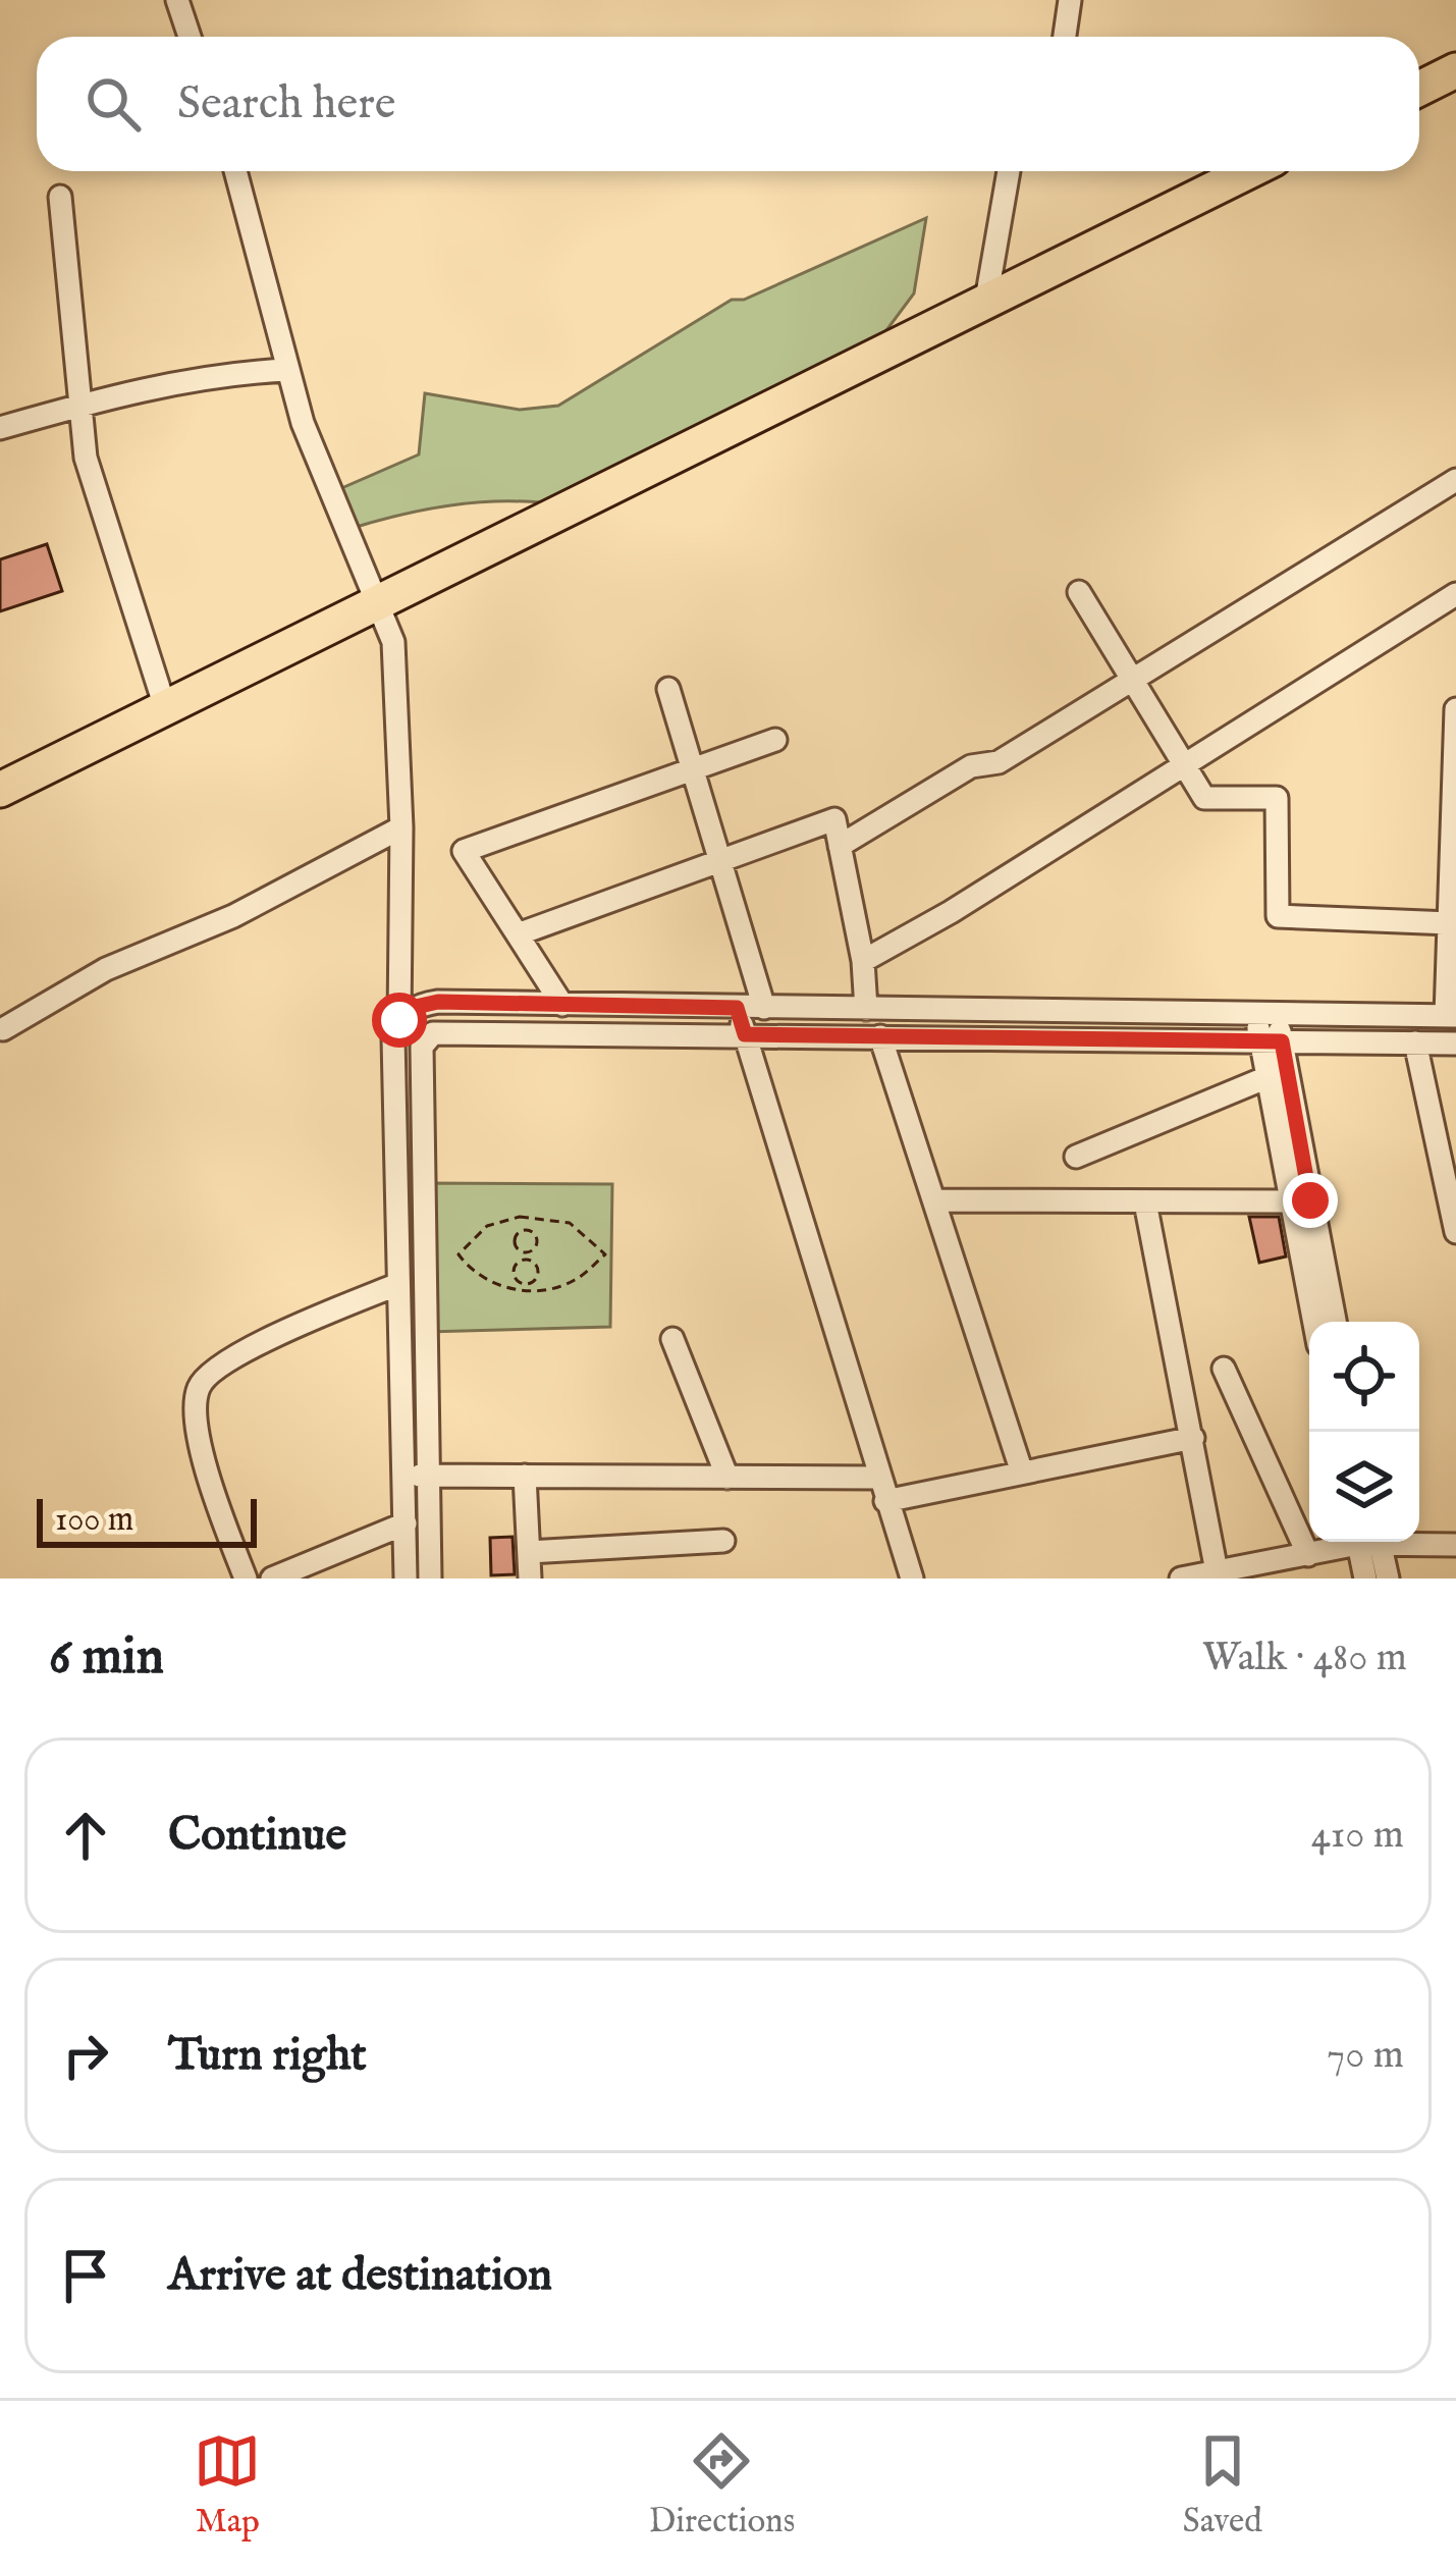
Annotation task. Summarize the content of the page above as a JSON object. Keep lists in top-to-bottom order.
{
  "scale_bar": "100 m",
  "page": {
    "search": "Search here",
    "scale": "100 m",
    "heading": ["6 min", "Walk · 480 m"],
    "list": [
      ["Continue", "410 m"],
      ["Turn right", "70 m"],
      "Arrive at destination"
    ],
    "nav": ["Map", "Directions", "Saved"]
  }
}
